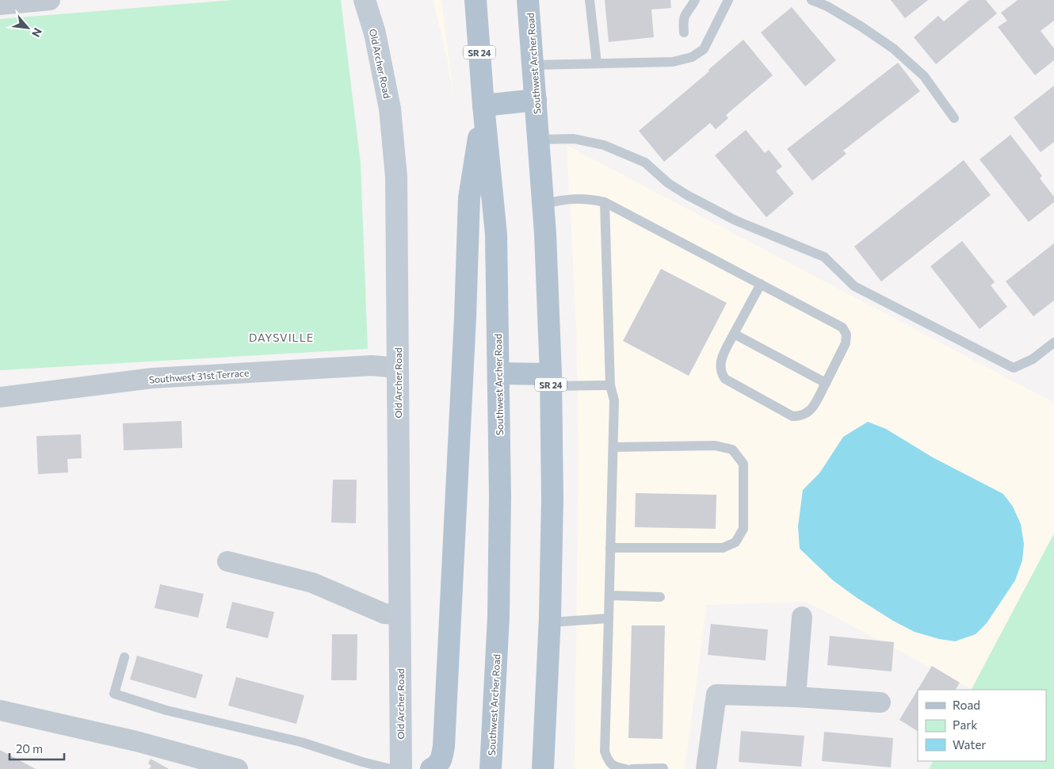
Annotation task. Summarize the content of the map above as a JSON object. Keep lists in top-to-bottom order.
{
  "streets": {
    "main road": ["SR 24", "Southwest Archer Road"],
    "street": ["Old Archer Road", "Southwest 31st Terrace"]
  },
  "crossings": [
    ["Old Archer Road", "Southwest 31st Terrace"]
  ],
  "districts": ["DAYSVILLE"],
  "legend": ["Road", "Park", "Water"],
  "scale_bar": "20 m",
  "north": "bottom right"
}
